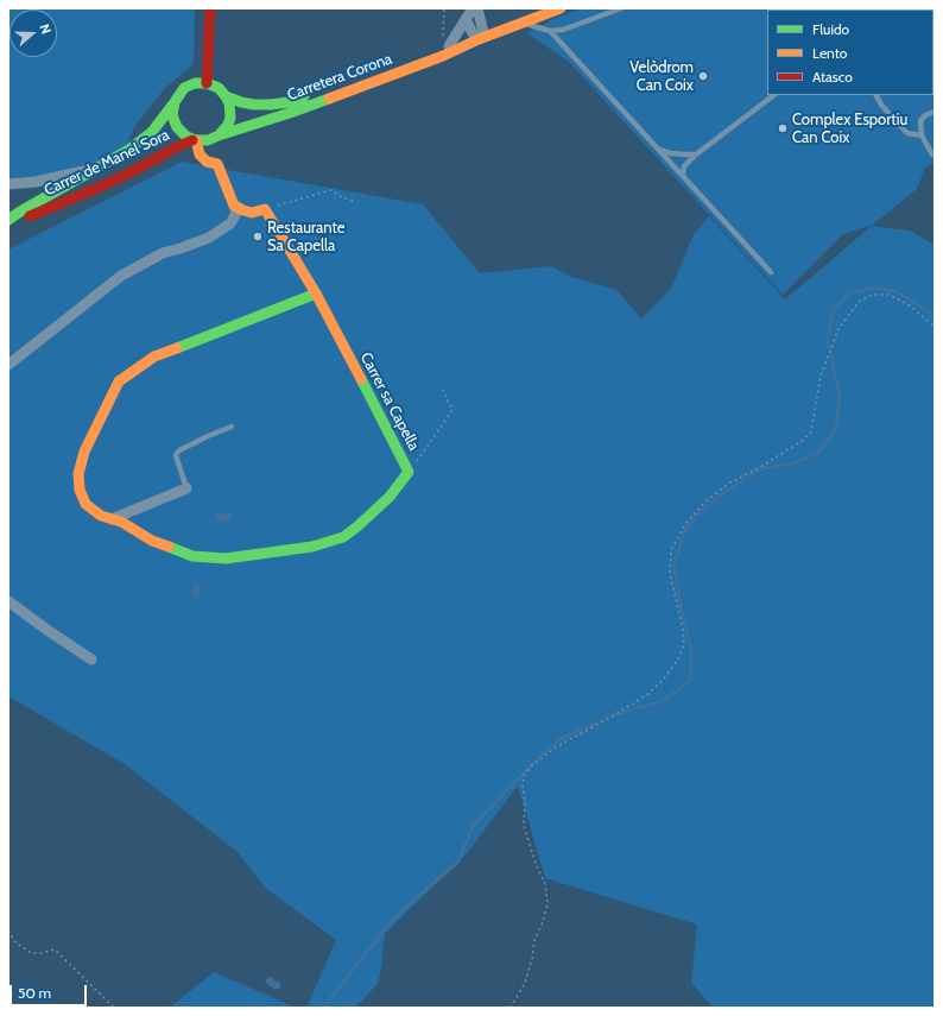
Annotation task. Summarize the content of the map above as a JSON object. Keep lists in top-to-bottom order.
{
  "streets": {
    "street": ["Carretera Corona", "Carrer de Manel Sora", "Carrer sa Capella"]
  },
  "crossings": [
    ["Carretera Corona", "Carrer de Manel Sora"]
  ],
  "places": ["Velòdrom Can Coix", "Complex Esportiu Can Coix", "Restaurante Sa Capella"],
  "legend": ["Fluido", "Lento", "Atasco"],
  "scale_bar": "50 m",
  "north": "right"
}
